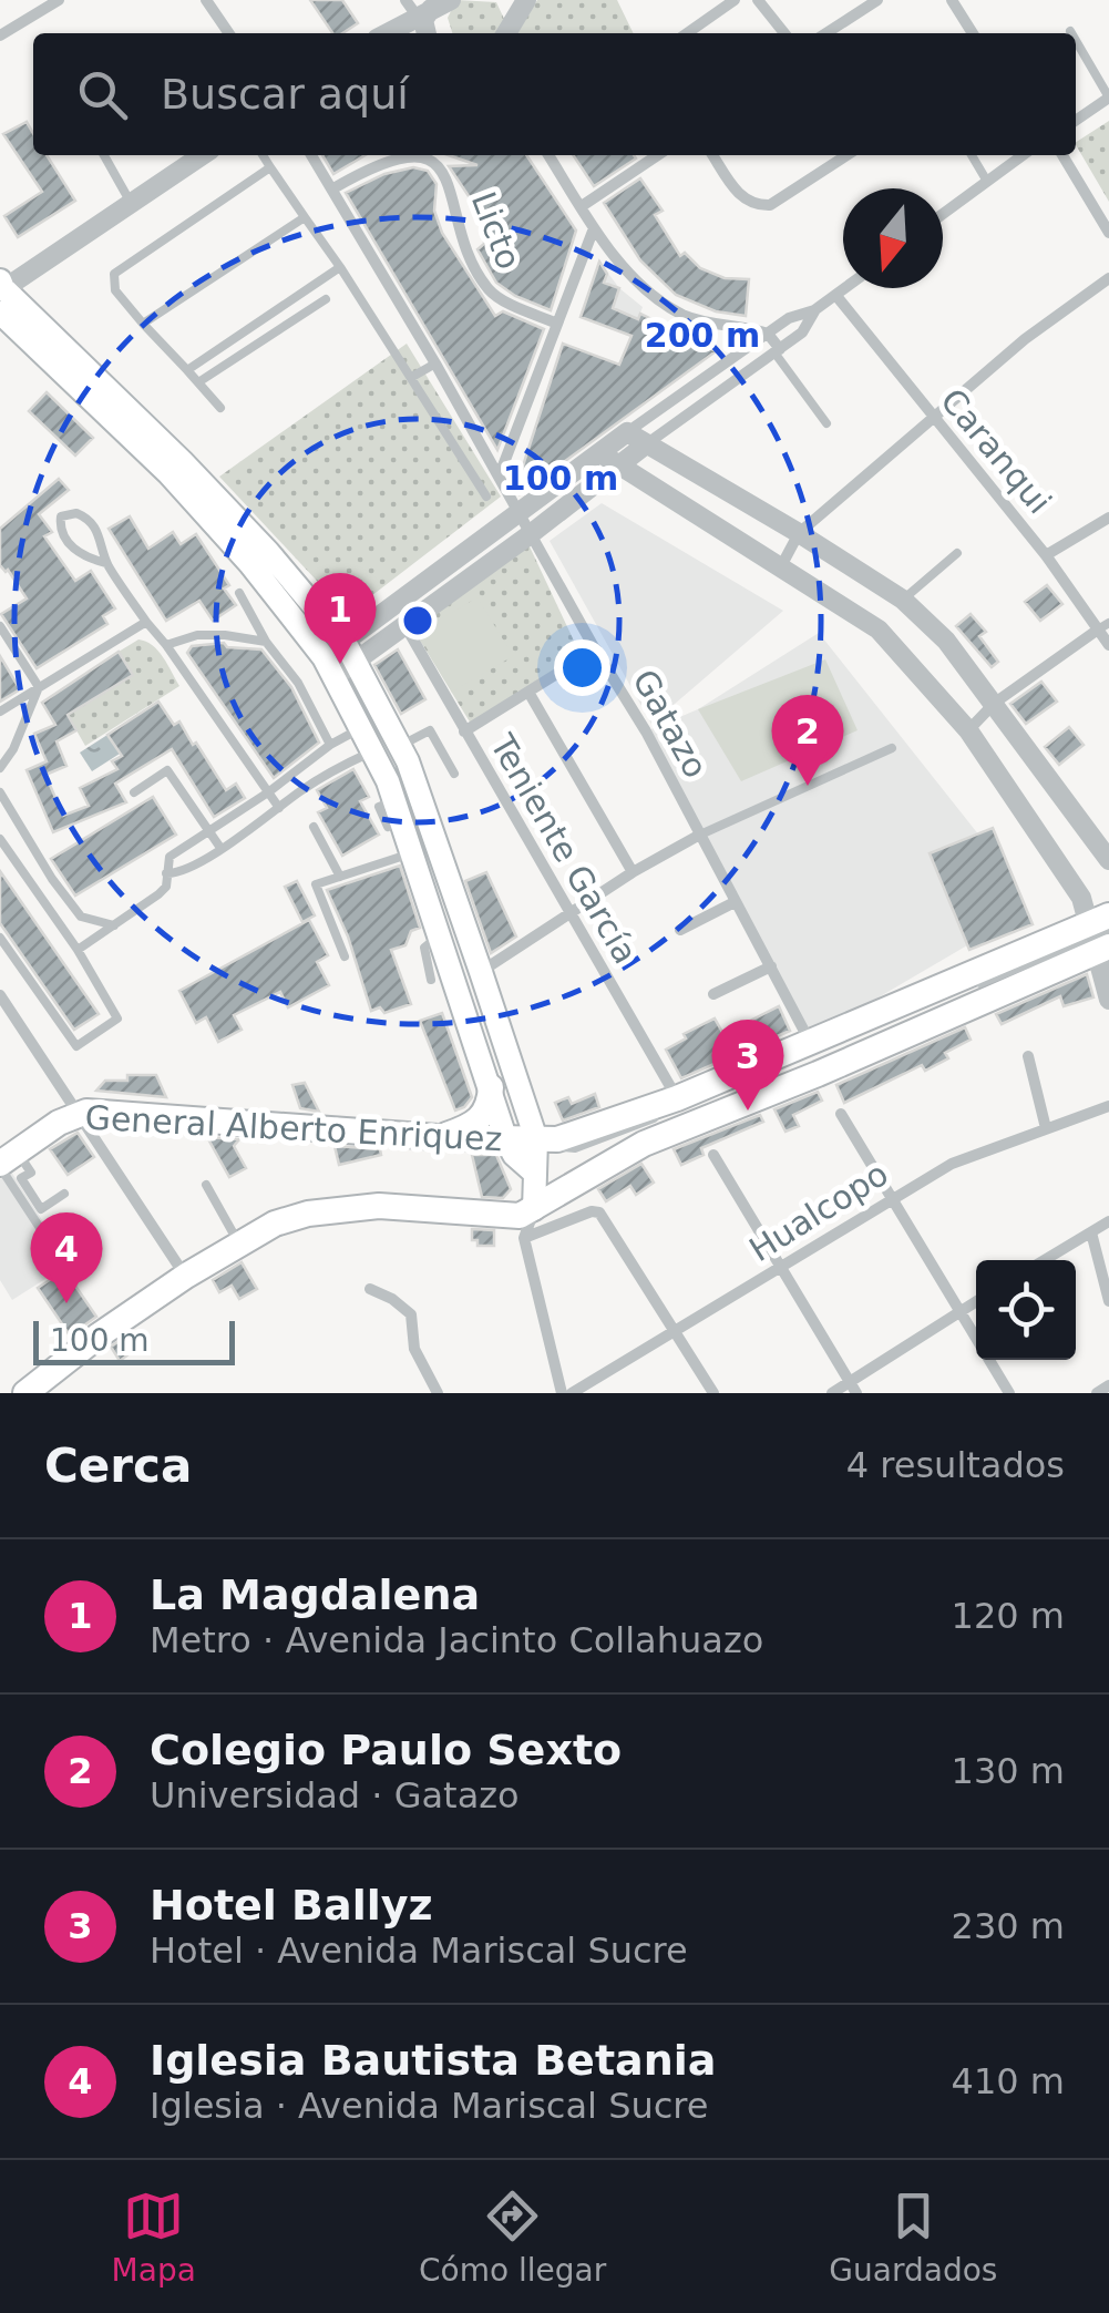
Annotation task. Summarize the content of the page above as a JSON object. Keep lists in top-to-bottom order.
{
  "streets": {
    "main road": ["General Alberto Enriquez"],
    "street": [
      "Licto",
      "Caranqui",
      "Gatazo",
      "Teniente García",
      "Hualcopo"
    ]
  },
  "crossings": [
    ["Licto", "Gatazo"],
    ["Gatazo", "General Alberto Enriquez"],
    ["Teniente García", "General Alberto Enriquez"]
  ],
  "scale_bar": "100 m",
  "north": "bottom",
  "page": {
    "search": "Buscar aquí",
    "pins": [
      "1",
      "2",
      "3",
      "4"
    ],
    "scale": "100 m",
    "heading": ["Cerca", "4 resultados"],
    "list": [
      {
        "mark": "1",
        "name": "La Magdalena",
        "note": "Metro · Avenida Jacinto Collahuazo",
        "value": "120 m"
      },
      {
        "mark": "2",
        "name": "Colegio Paulo Sexto",
        "note": "Universidad · Gatazo",
        "value": "130 m"
      },
      {
        "mark": "3",
        "name": "Hotel Ballyz",
        "note": "Hotel · Avenida Mariscal Sucre",
        "value": "230 m"
      },
      {
        "mark": "4",
        "name": "Iglesia Bautista Betania",
        "note": "Iglesia · Avenida Mariscal Sucre",
        "value": "410 m"
      }
    ],
    "nav": ["Mapa", "Cómo llegar", "Guardados"]
  },
  "rings": ["200 m", "100 m"]
}
